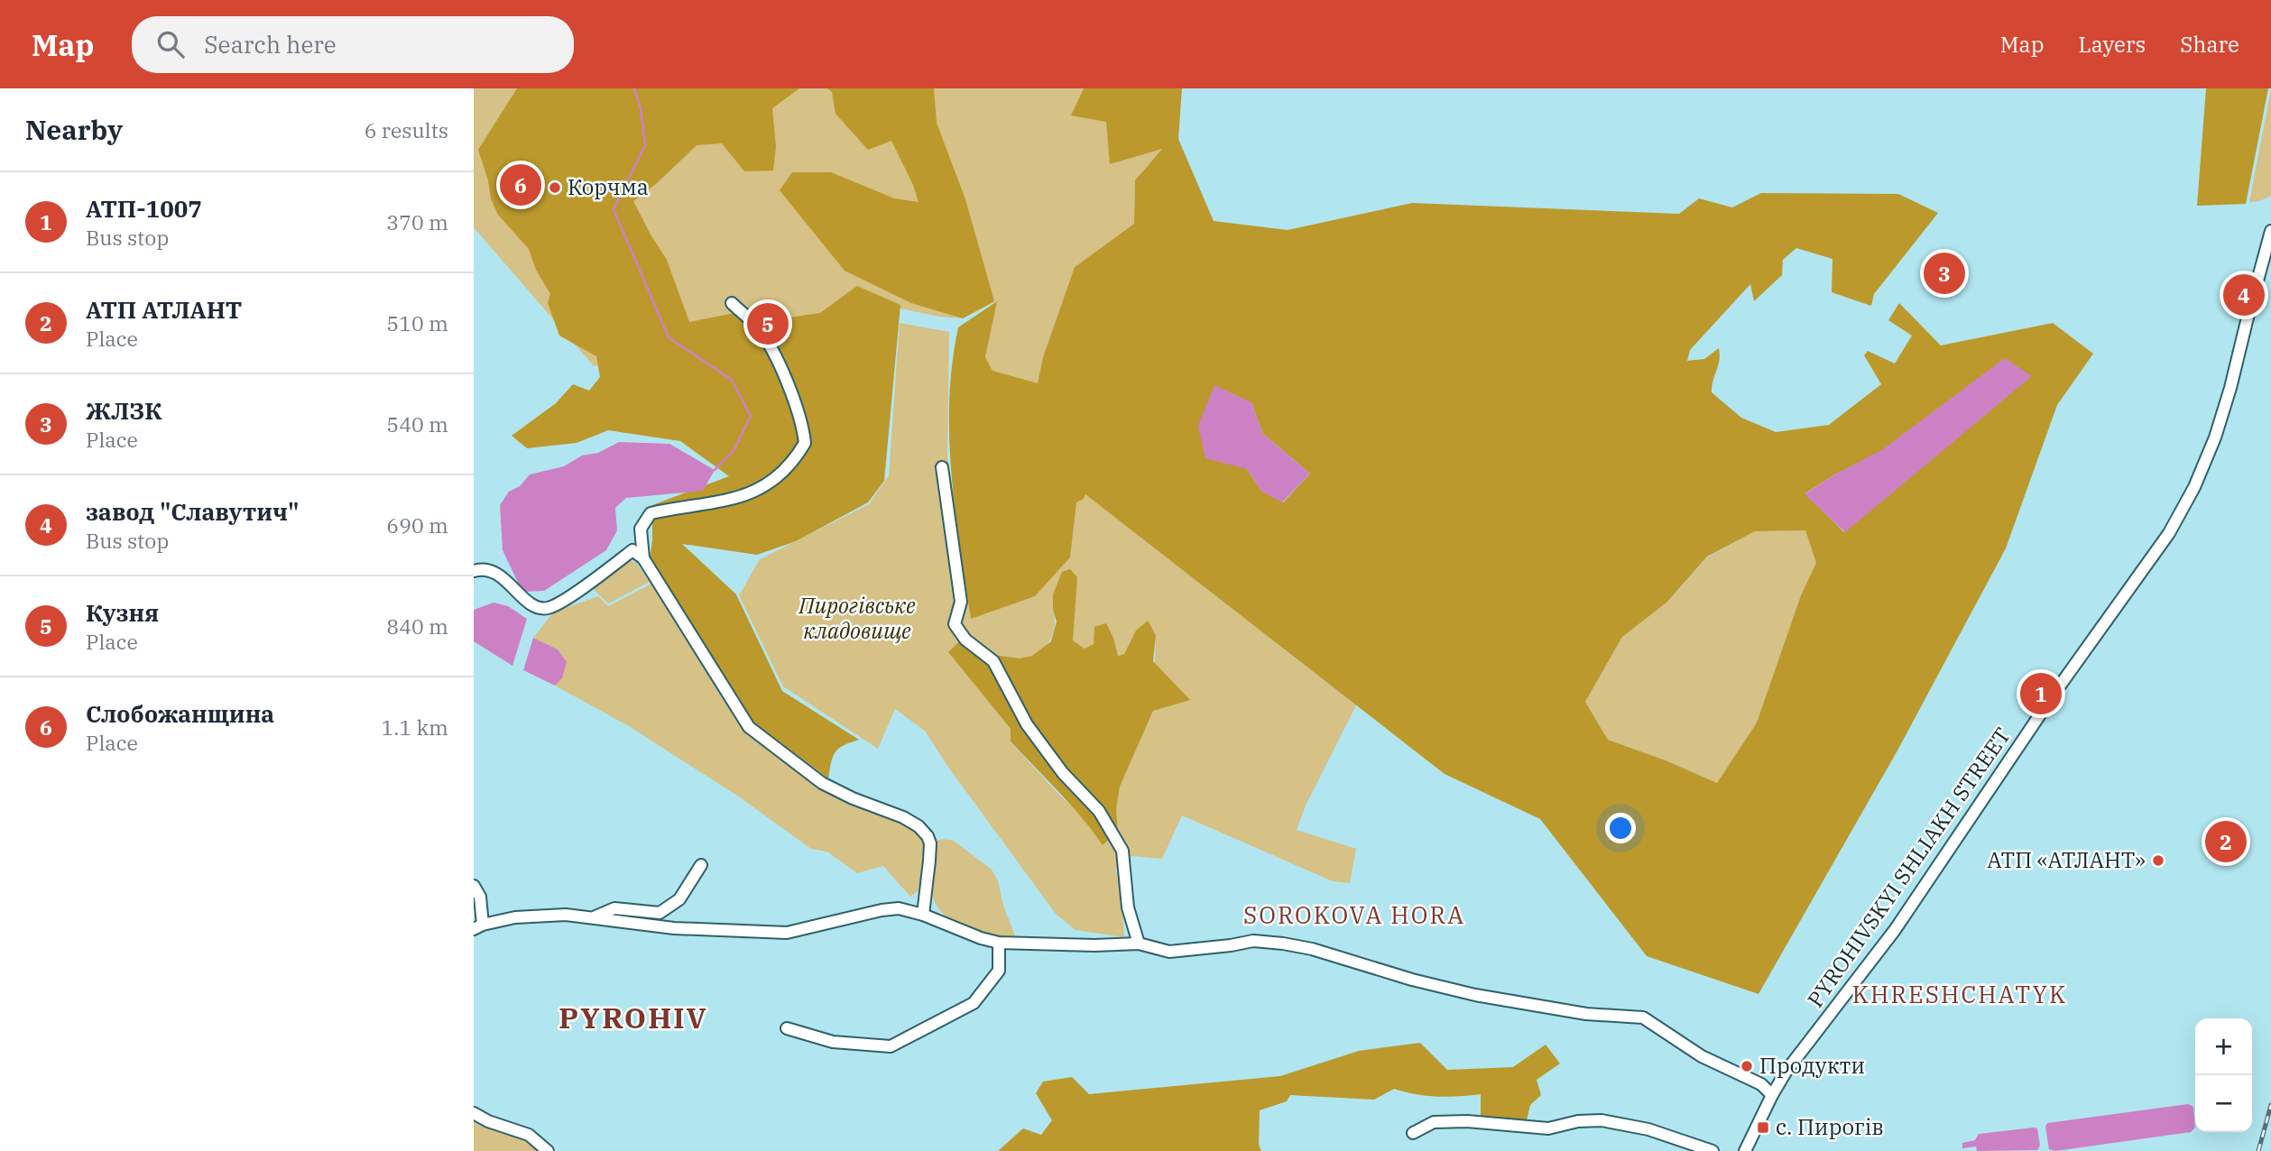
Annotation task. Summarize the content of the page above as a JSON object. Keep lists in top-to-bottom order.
{
  "streets": {
    "street": ["PYROHIVSKYI SHLIAKH STREET"]
  },
  "districts": ["SOROKOVA HORA", "KHRESHCHATYK", "PYROHIV"],
  "parks": ["Пирогівське кладовище"],
  "places": {
    "other": ["Корчма", "АТП «АТЛАНТ»", "Продукти"],
    "transit": ["с. Пирогів"]
  },
  "page": {
    "header": "Map",
    "search": "Search here",
    "nav": ["Map", "Layers", "Share"],
    "heading": ["Nearby", "6 results"],
    "pins": [
      "6",
      "3",
      "4",
      "5",
      "1",
      "2"
    ],
    "list": [
      {
        "mark": "1",
        "name": "АТП-1007",
        "note": "Bus stop",
        "value": "370 m"
      },
      {
        "mark": "2",
        "name": "АТП АТЛАНТ",
        "note": "Place",
        "value": "510 m"
      },
      {
        "mark": "3",
        "name": "ЖЛЗК",
        "note": "Place",
        "value": "540 m"
      },
      {
        "mark": "4",
        "name": "завод \"Славутич\"",
        "note": "Bus stop",
        "value": "690 m"
      },
      {
        "mark": "5",
        "name": "Кузня",
        "note": "Place",
        "value": "840 m"
      },
      {
        "mark": "6",
        "name": "Слобожанщина",
        "note": "Place",
        "value": "1.1 km"
      }
    ],
    "map_buttons": ["+", "−"]
  }
}
